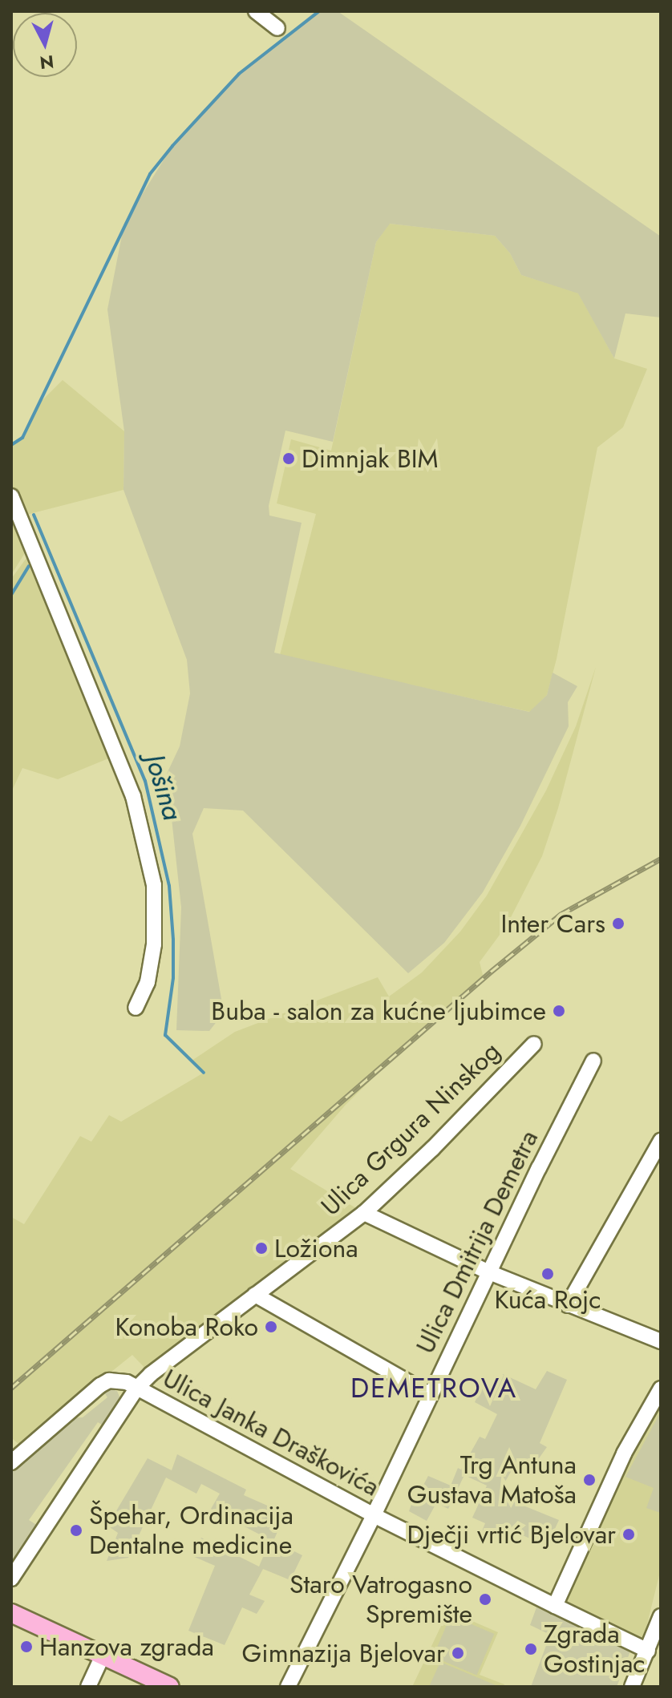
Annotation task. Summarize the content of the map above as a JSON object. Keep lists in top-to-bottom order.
{
  "streets": {
    "street": ["Ulica Grgura Ninskog", "Ulica Dmitrija Demetra", "Ulica Janka Draškovića"]
  },
  "crossings": [
    ["Ulica Grgura Ninskog", "Ulica Janka Draškovića"],
    ["Ulica Dmitrija Demetra", "Ulica Janka Draškovića"]
  ],
  "districts": ["DEMETROVA"],
  "water": ["Jošina"],
  "places": [
    "Dimnjak BIM",
    "Inter Cars",
    "Buba - salon za kućne ljubimce",
    "Ložiona",
    "Kuća Rojc",
    "Konoba Roko",
    "Trg Antuna Gustava Matoša",
    "Špehar, Ordinacija Dentalne medicine",
    "Dječji vrtić Bjelovar",
    "Staro Vatrogasno Spremište",
    "Hanzova zgrada",
    "Zgrada Gostinjac",
    "Gimnazija Bjelovar"
  ],
  "north": "bottom"
}
